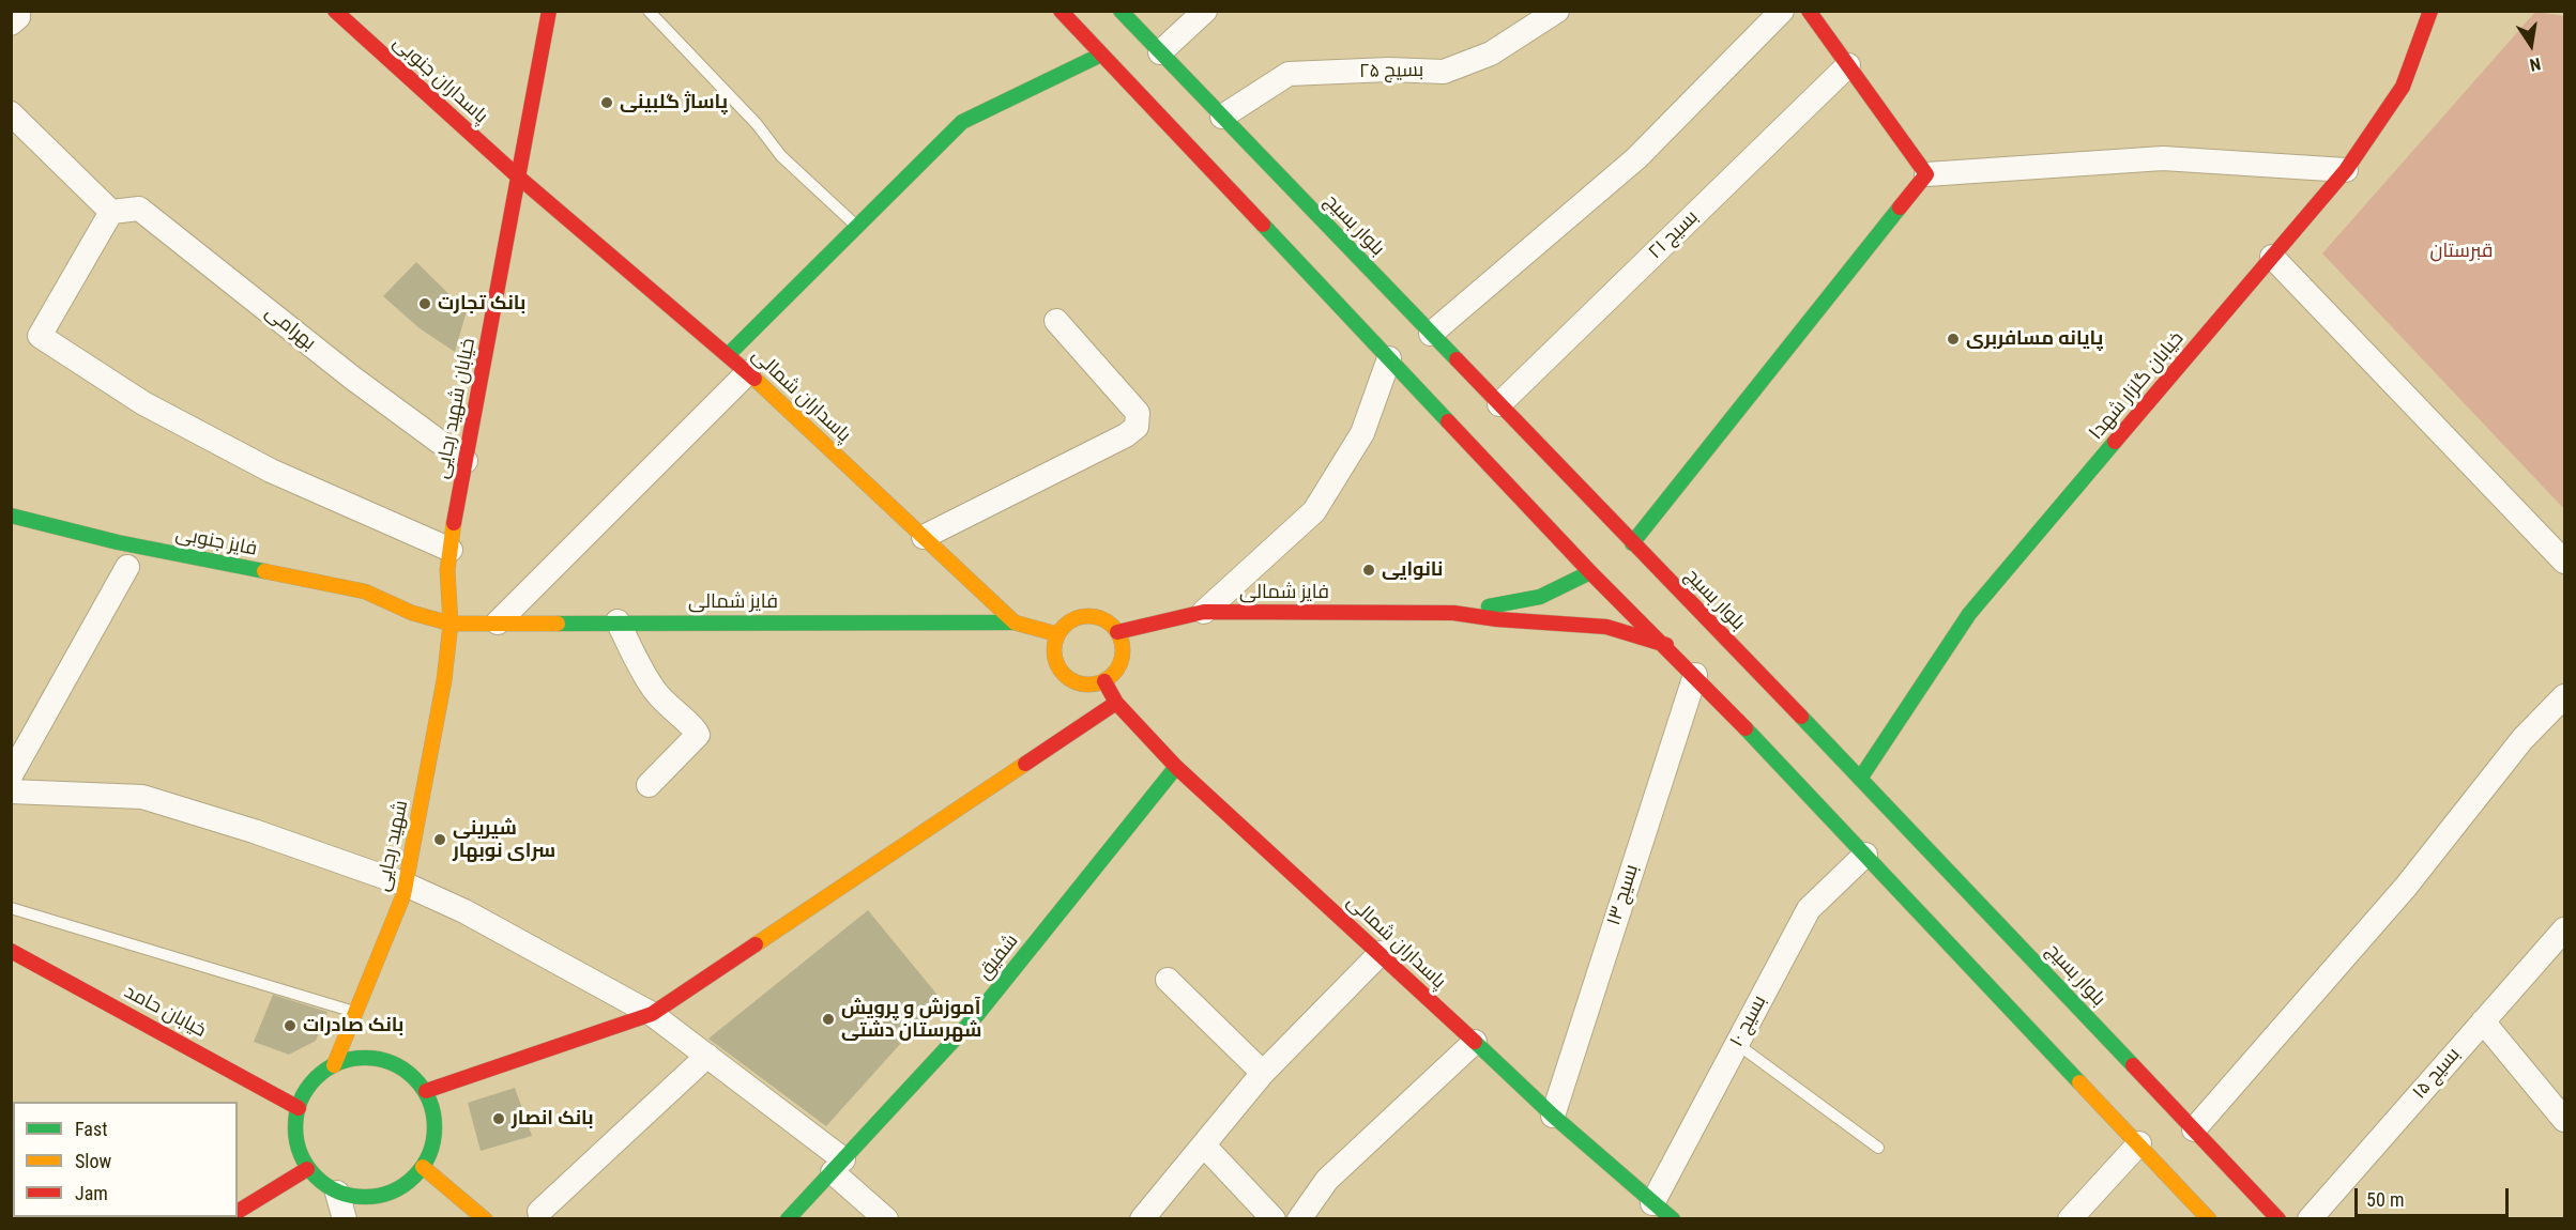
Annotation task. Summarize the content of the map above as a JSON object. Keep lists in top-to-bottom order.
{
  "streets": {
    "main road": [
      "پاسداران جنوبی",
      "بلوار بسیج",
      "خیابان گلزار شهدا",
      "پاسداران شمالی",
      "خیابان شهید رجایی",
      "فایز جنوبی",
      "فایز شمالی",
      "شهید رجایی",
      "شفیق",
      "خیابان حامد"
    ],
    "street": [
      "بسیج ۲۵",
      "بسیج ۲۱",
      "بهرامی",
      "بسیج ۱۳",
      "بسیج ۱۰",
      "بسیج ۱۵"
    ]
  },
  "crossings": [
    ["بسیج ۲۵", "بلوار بسیج"],
    ["پاسداران جنوبی", "پاسداران شمالی"],
    ["پاسداران جنوبی", "خیابان شهید رجایی"],
    ["بلوار بسیج", "بسیج ۲۱"],
    ["بلوار بسیج", "خیابان گلزار شهدا"],
    ["بهرامی", "خیابان شهید رجایی"],
    ["پاسداران شمالی", "خیابان شهید رجایی"],
    ["پاسداران شمالی", "فایز شمالی"],
    ["پاسداران شمالی", "بسیج ۱۳"],
    ["پاسداران شمالی", "شفیق"],
    ["پاسداران شمالی", "بسیج ۱۰"],
    ["خیابان شهید رجایی", "فایز جنوبی"],
    ["خیابان شهید رجایی", "فایز شمالی"],
    ["خیابان شهید رجایی", "شهید رجایی"],
    ["فایز جنوبی", "فایز شمالی"],
    ["فایز جنوبی", "شهید رجایی"],
    ["فایز شمالی", "شهید رجایی"],
    ["شهید رجایی", "خیابان حامد"]
  ],
  "parks": ["قبرستان"],
  "places": [
    "پاساژ گلبینی",
    "بانک تجارت",
    "پایانه مسافربری",
    "نانوایی",
    "شیرینی سرای نوبهار",
    "آموزش و پرویش شهرستان دشتی",
    "بانک صادرات",
    "بانک انصار"
  ],
  "legend": ["Fast", "Slow", "Jam"],
  "scale_bar": "50 m",
  "north": "bottom"
}
